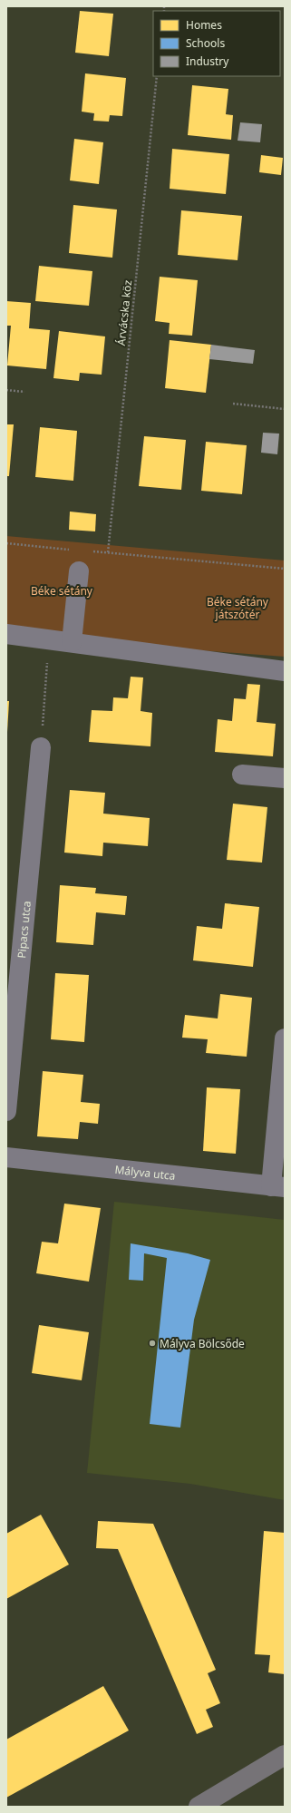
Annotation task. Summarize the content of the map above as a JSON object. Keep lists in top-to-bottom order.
{
  "streets": {
    "street": ["Pipacs utca", "Mályva utca"],
    "path": ["Árvácska köz"]
  },
  "parks": ["Béke sétány", "Béke sétány játszótér"],
  "places": ["Mályva Bölcsőde"],
  "legend": ["Homes", "Schools", "Industry"]
}
